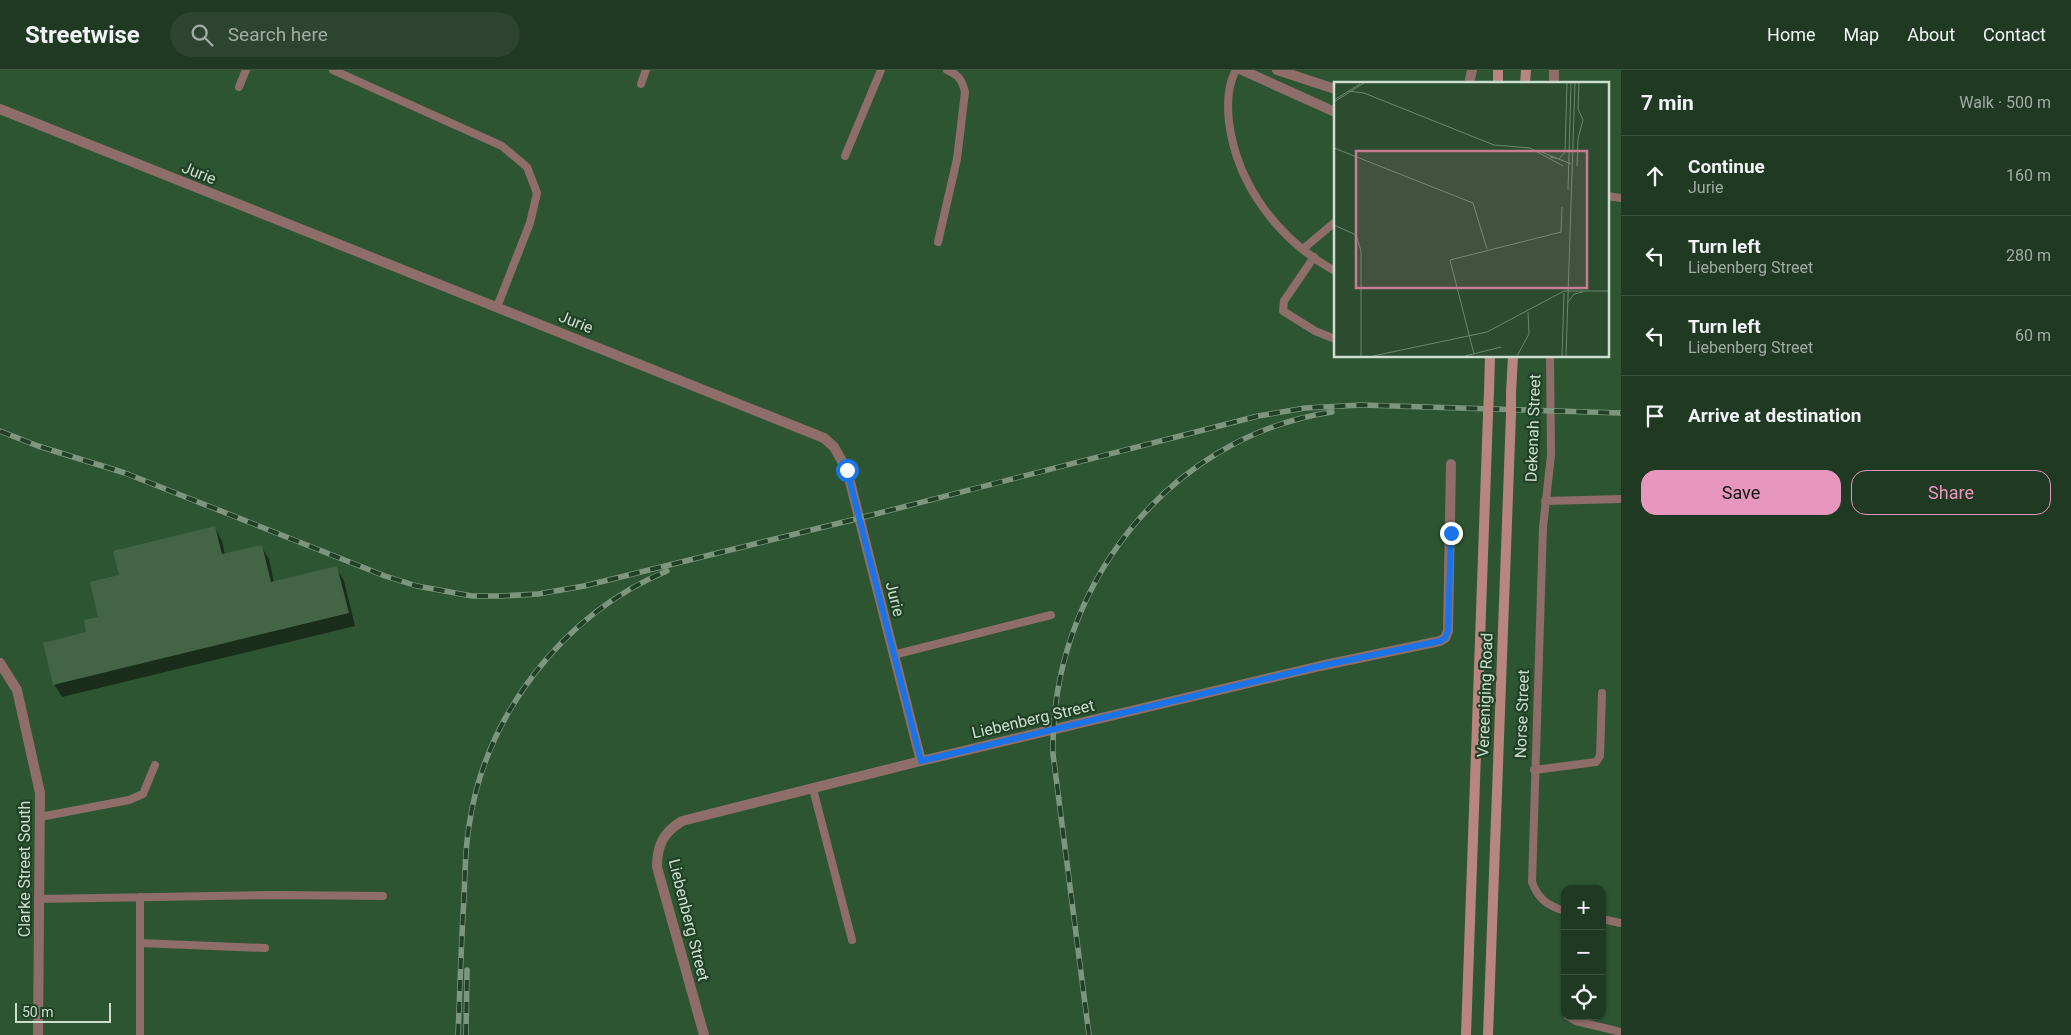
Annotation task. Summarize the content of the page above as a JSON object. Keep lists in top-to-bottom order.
{
  "streets": {
    "main road": ["Vereeniging Road"],
    "street": ["Jurie", "Liebenberg Street", "Clarke Street South"],
    "lane": ["Dekenah Street", "Norse Street"]
  },
  "crossings": [
    ["Jurie", "Liebenberg Street"],
    ["Dekenah Street", "Norse Street"]
  ],
  "scale_bar": "50 m",
  "page": {
    "header": "Streetwise",
    "search": "Search here",
    "nav": [
      "Home",
      "Map",
      "About",
      "Contact"
    ],
    "heading": ["7 min", "Walk · 500 m"],
    "list": [
      ["Continue", "Jurie", "160 m"],
      ["Turn left", "Liebenberg Street", "280 m"],
      ["Turn left", "Liebenberg Street", "60 m"],
      "Arrive at destination"
    ],
    "buttons": ["Save", "Share"],
    "map_buttons": ["+", "−"],
    "scale": "50 m"
  }
}
